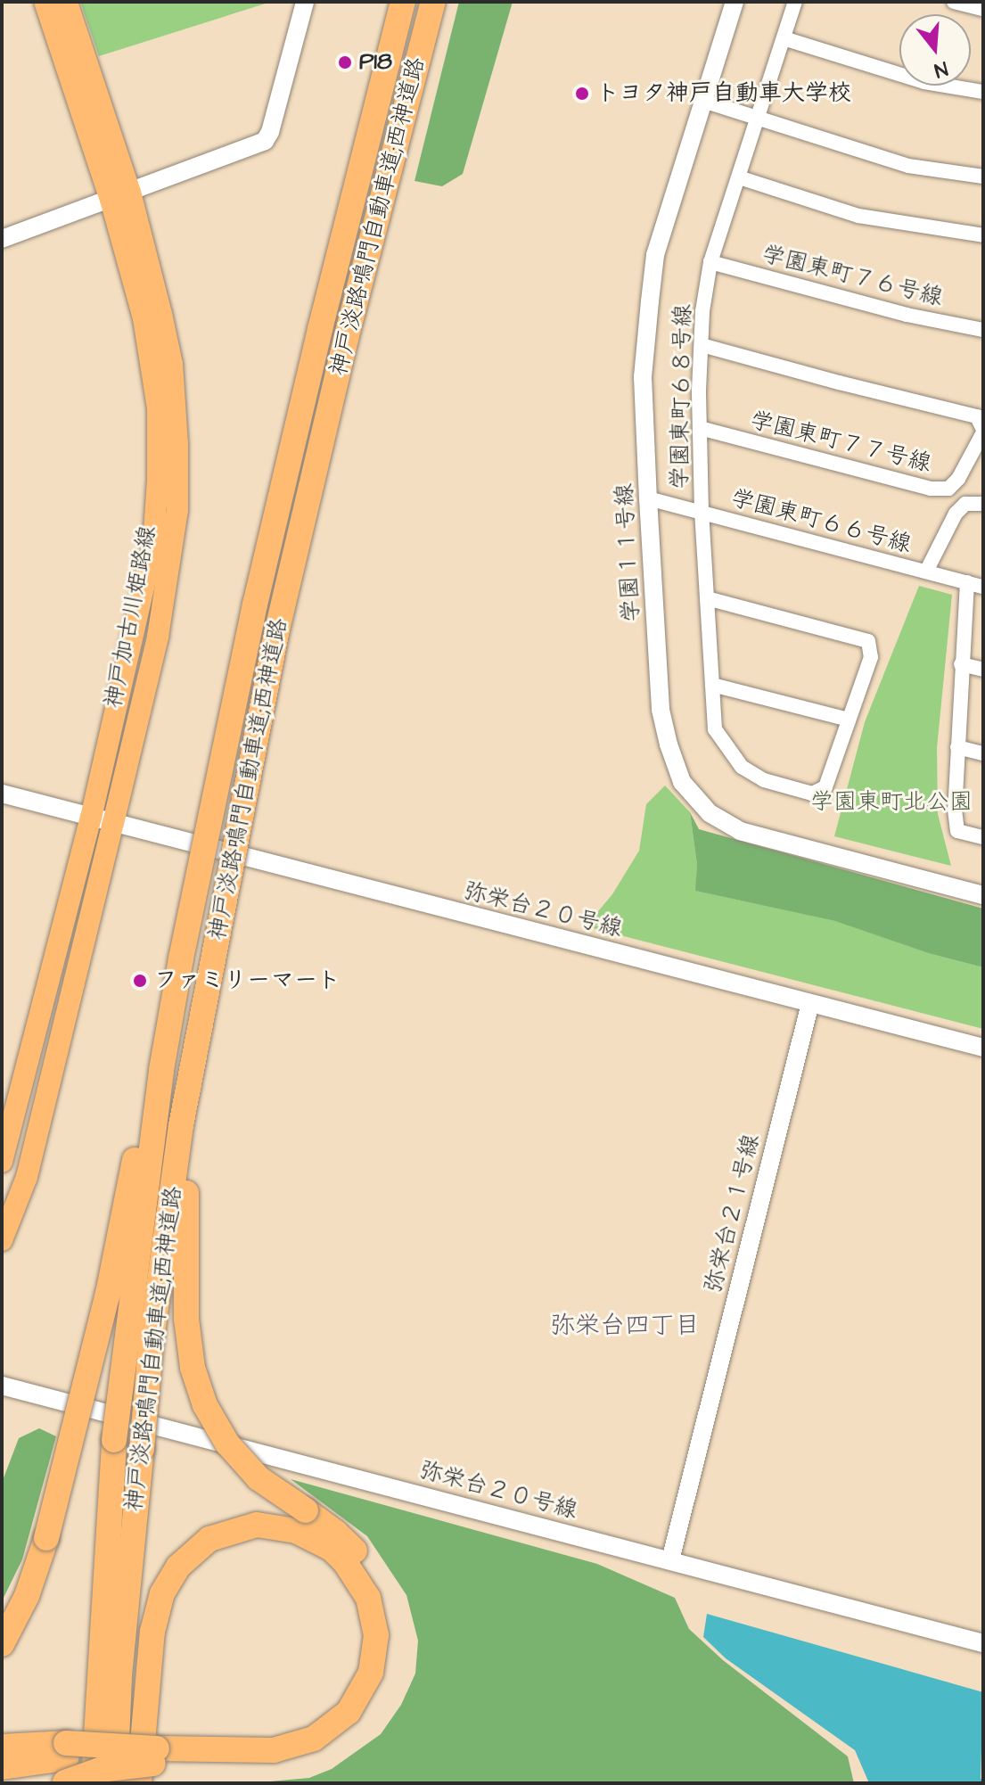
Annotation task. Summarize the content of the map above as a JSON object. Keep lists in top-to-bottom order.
{
  "streets": {
    "highway": ["神戸淡路鳴門自動車道;西神道路"],
    "main road": ["神戸加古川姫路線"],
    "street": [
      "学園東町７６号線",
      "学園東町６８号線",
      "学園東町７７号線",
      "学園東町６６号線",
      "学園１１号線",
      "弥栄台２０号線",
      "弥栄台２１号線"
    ]
  },
  "crossings": [
    ["学園東町７６号線", "学園東町６８号線"],
    ["学園東町６８号線", "学園東町７７号線"],
    ["学園東町６８号線", "学園東町６６号線"],
    ["学園東町６６号線", "学園１１号線"],
    ["神戸加古川姫路線", "弥栄台２０号線"],
    ["弥栄台２０号線", "弥栄台２１号線"]
  ],
  "districts": ["弥栄台四丁目"],
  "parks": ["学園東町北公園"],
  "places": ["P18", "トヨタ神戸自動車大学校", "ファミリーマート"],
  "north": "bottom"
}
